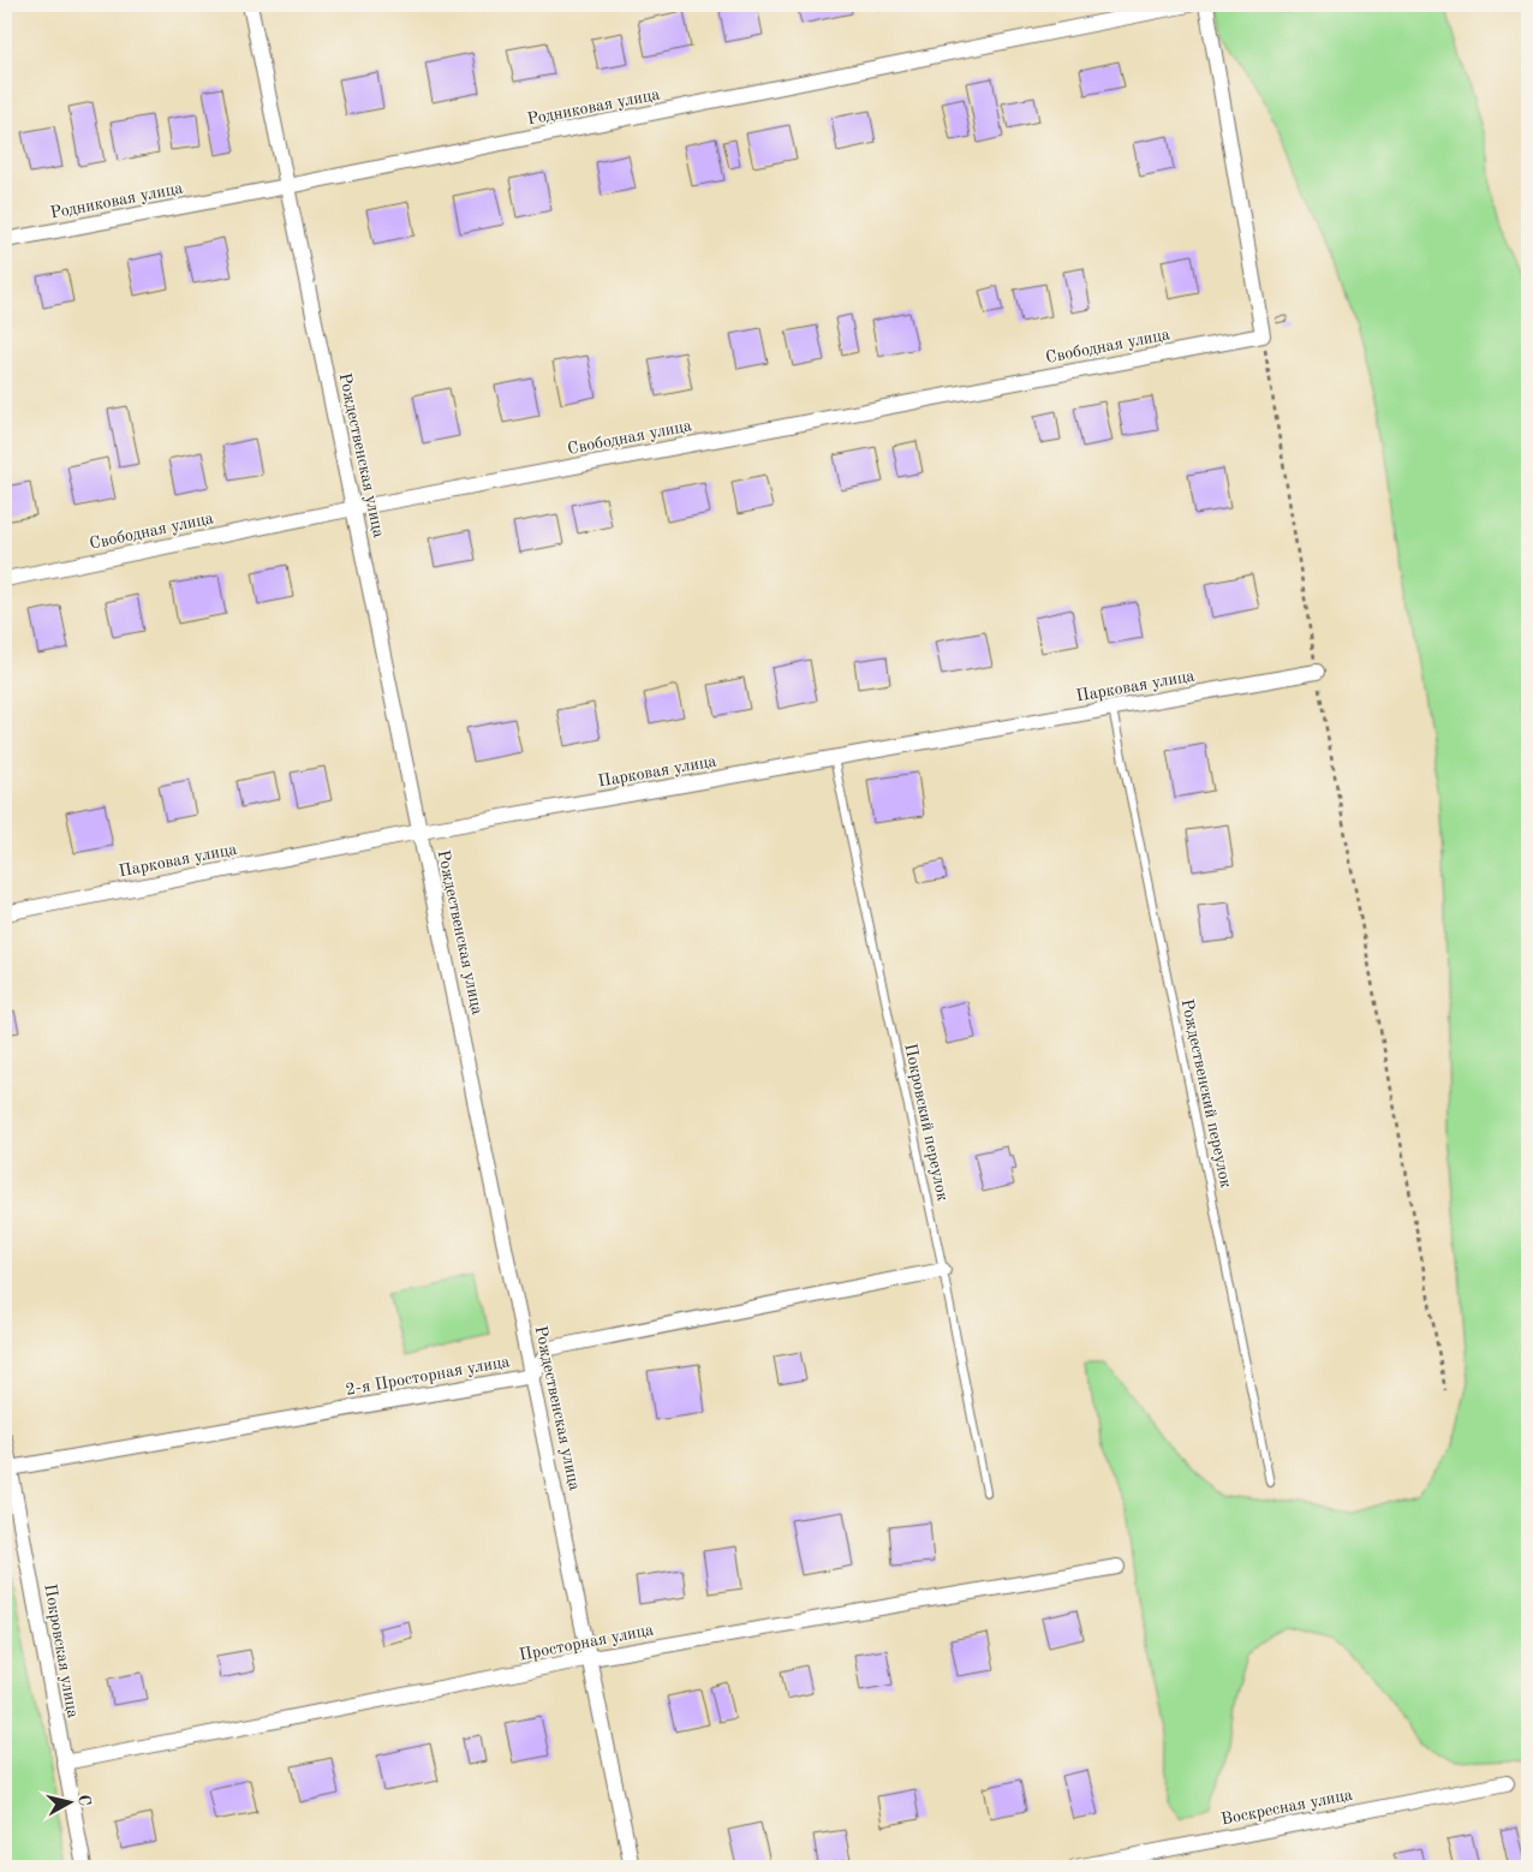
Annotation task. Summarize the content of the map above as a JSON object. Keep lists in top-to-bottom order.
{
  "streets": {
    "street": [
      "Родниковая улица",
      "Свободная улица",
      "Рождественская улица",
      "Парковая улица",
      "2-я Просторная улица",
      "Просторная улица",
      "Покровская улица",
      "Воскресная улица"
    ],
    "lane": ["Рождественский переулок", "Покровский переулок"]
  },
  "crossings": [
    ["Родниковая улица", "Рождественская улица"],
    ["Свободная улица", "Рождественская улица"],
    ["Рождественская улица", "Парковая улица"],
    ["Рождественская улица", "2-я Просторная улица"],
    ["Рождественская улица", "Просторная улица"],
    ["Парковая улица", "Рождественский переулок"],
    ["Парковая улица", "Покровский переулок"],
    ["Покровский переулок", "2-я Просторная улица"],
    ["2-я Просторная улица", "Покровская улица"],
    ["Просторная улица", "Покровская улица"]
  ],
  "north": "right"
}
